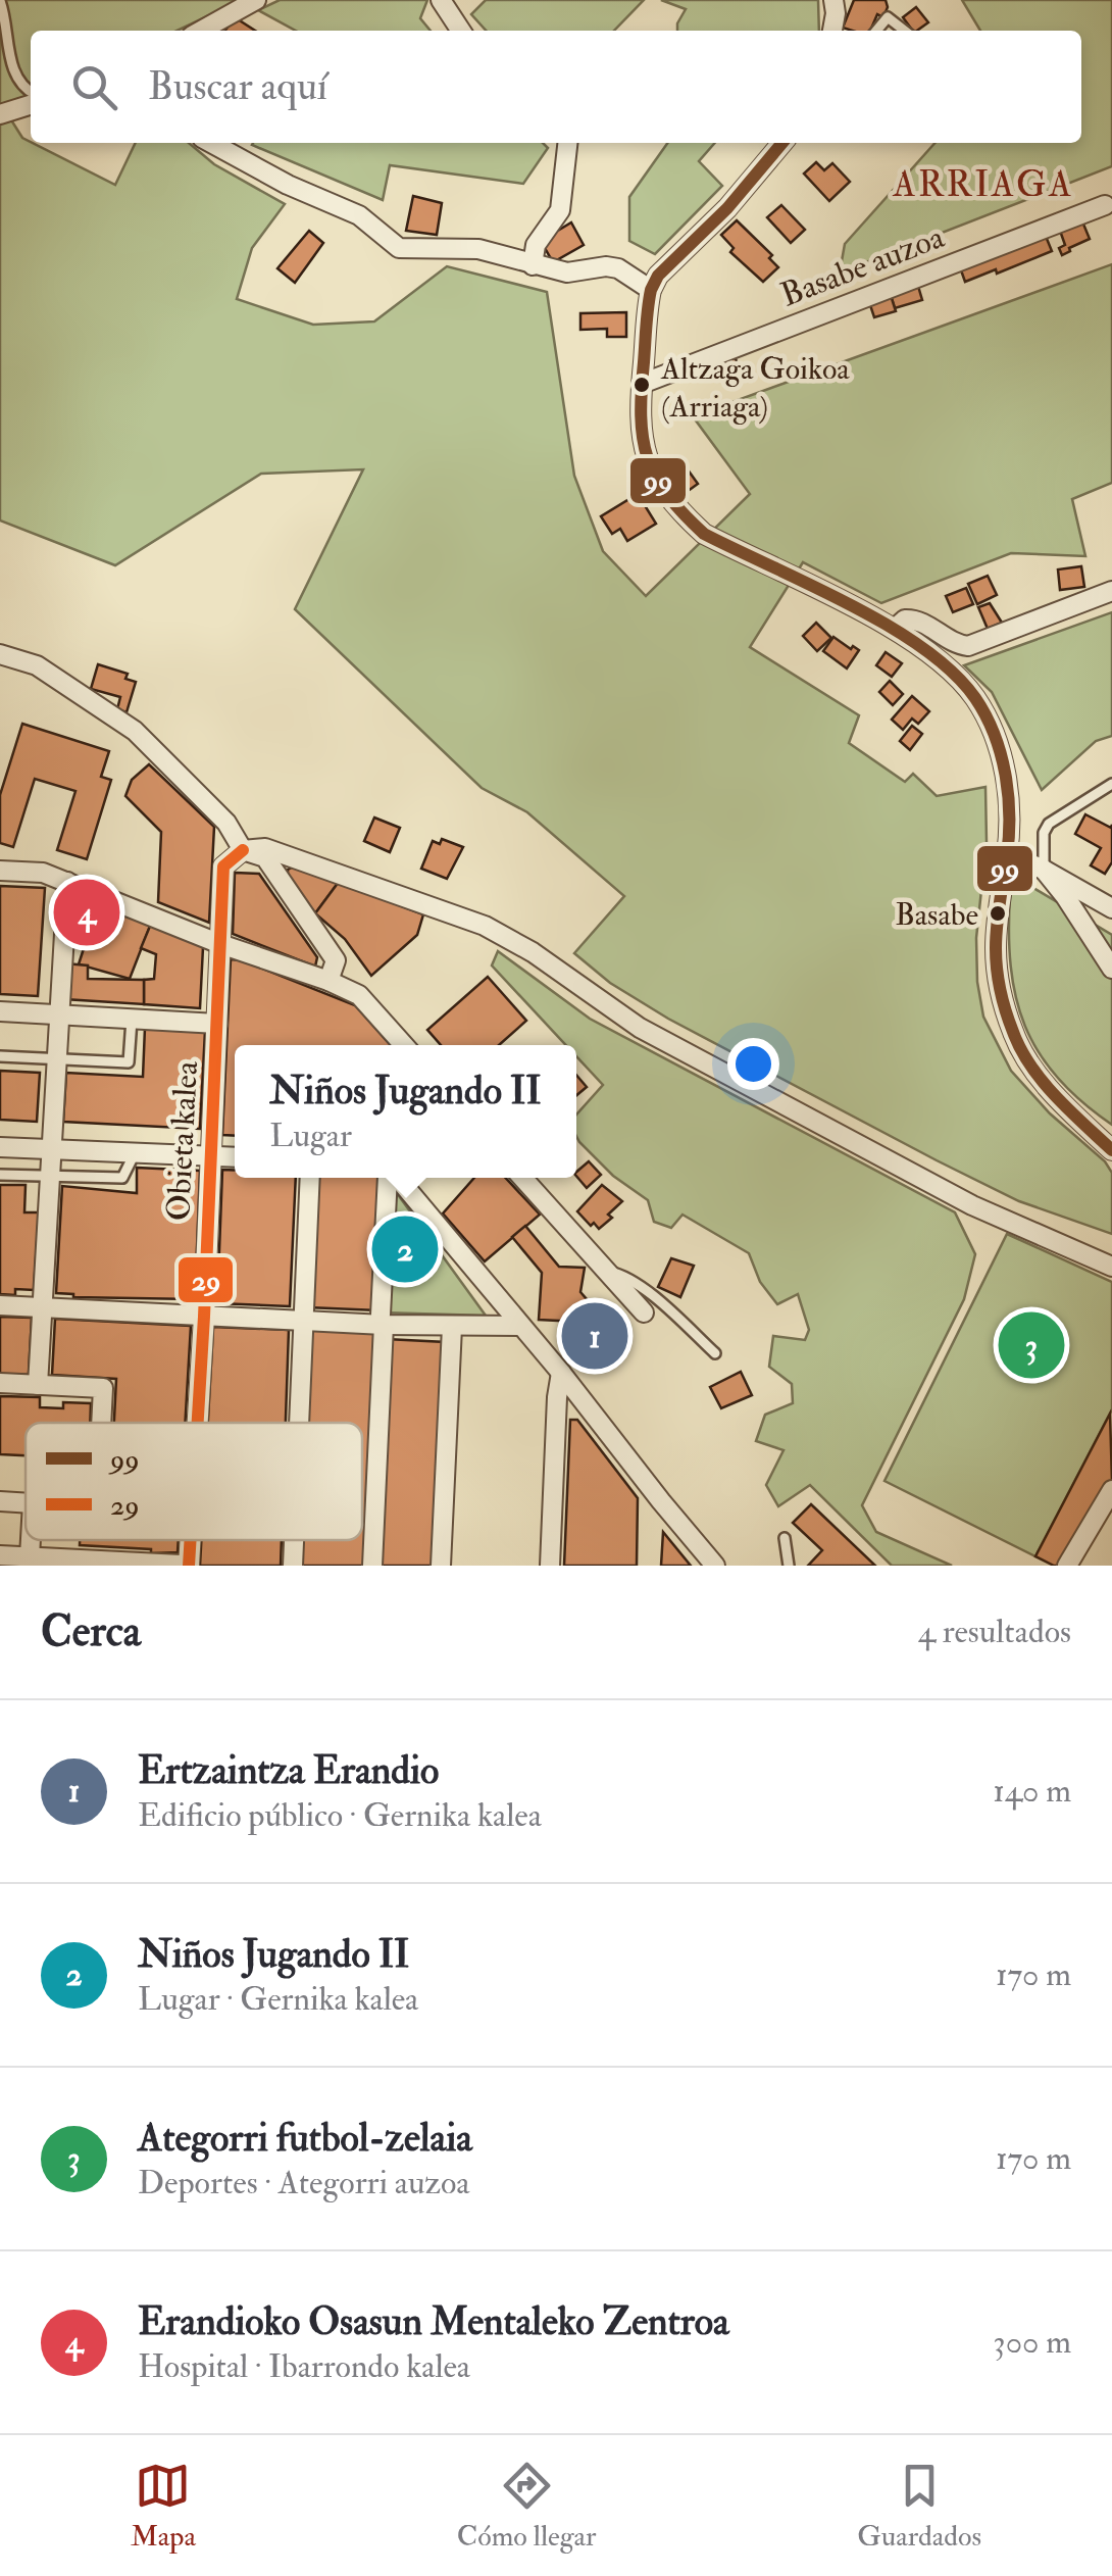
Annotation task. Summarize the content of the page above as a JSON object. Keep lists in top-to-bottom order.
{
  "streets": {
    "street": ["Basabe auzoa", "Obieta kalea"]
  },
  "districts": ["ARRIAGA"],
  "places": ["Altzaga Goikoa (Arriaga)", "Basabe"],
  "lines": ["transit line 99", "transit line 29"],
  "legend": ["99", "29"],
  "page": {
    "search": "Buscar aquí",
    "pins": [
      "4",
      "2",
      "1",
      "3"
    ],
    "popup": ["Niños Jugando II", "Lugar"],
    "heading": ["Cerca", "4 resultados"],
    "list": [
      {
        "mark": "1",
        "name": "Ertzaintza Erandio",
        "note": "Edificio público · Gernika kalea",
        "value": "140 m"
      },
      {
        "mark": "2",
        "name": "Niños Jugando II",
        "note": "Lugar · Gernika kalea",
        "value": "170 m"
      },
      {
        "mark": "3",
        "name": "Ategorri futbol-zelaia",
        "note": "Deportes · Ategorri auzoa",
        "value": "170 m"
      },
      {
        "mark": "4",
        "name": "Erandioko Osasun Mentaleko Zentroa",
        "note": "Hospital · Ibarrondo kalea",
        "value": "300 m"
      }
    ],
    "nav": ["Mapa", "Cómo llegar", "Guardados"]
  }
}
